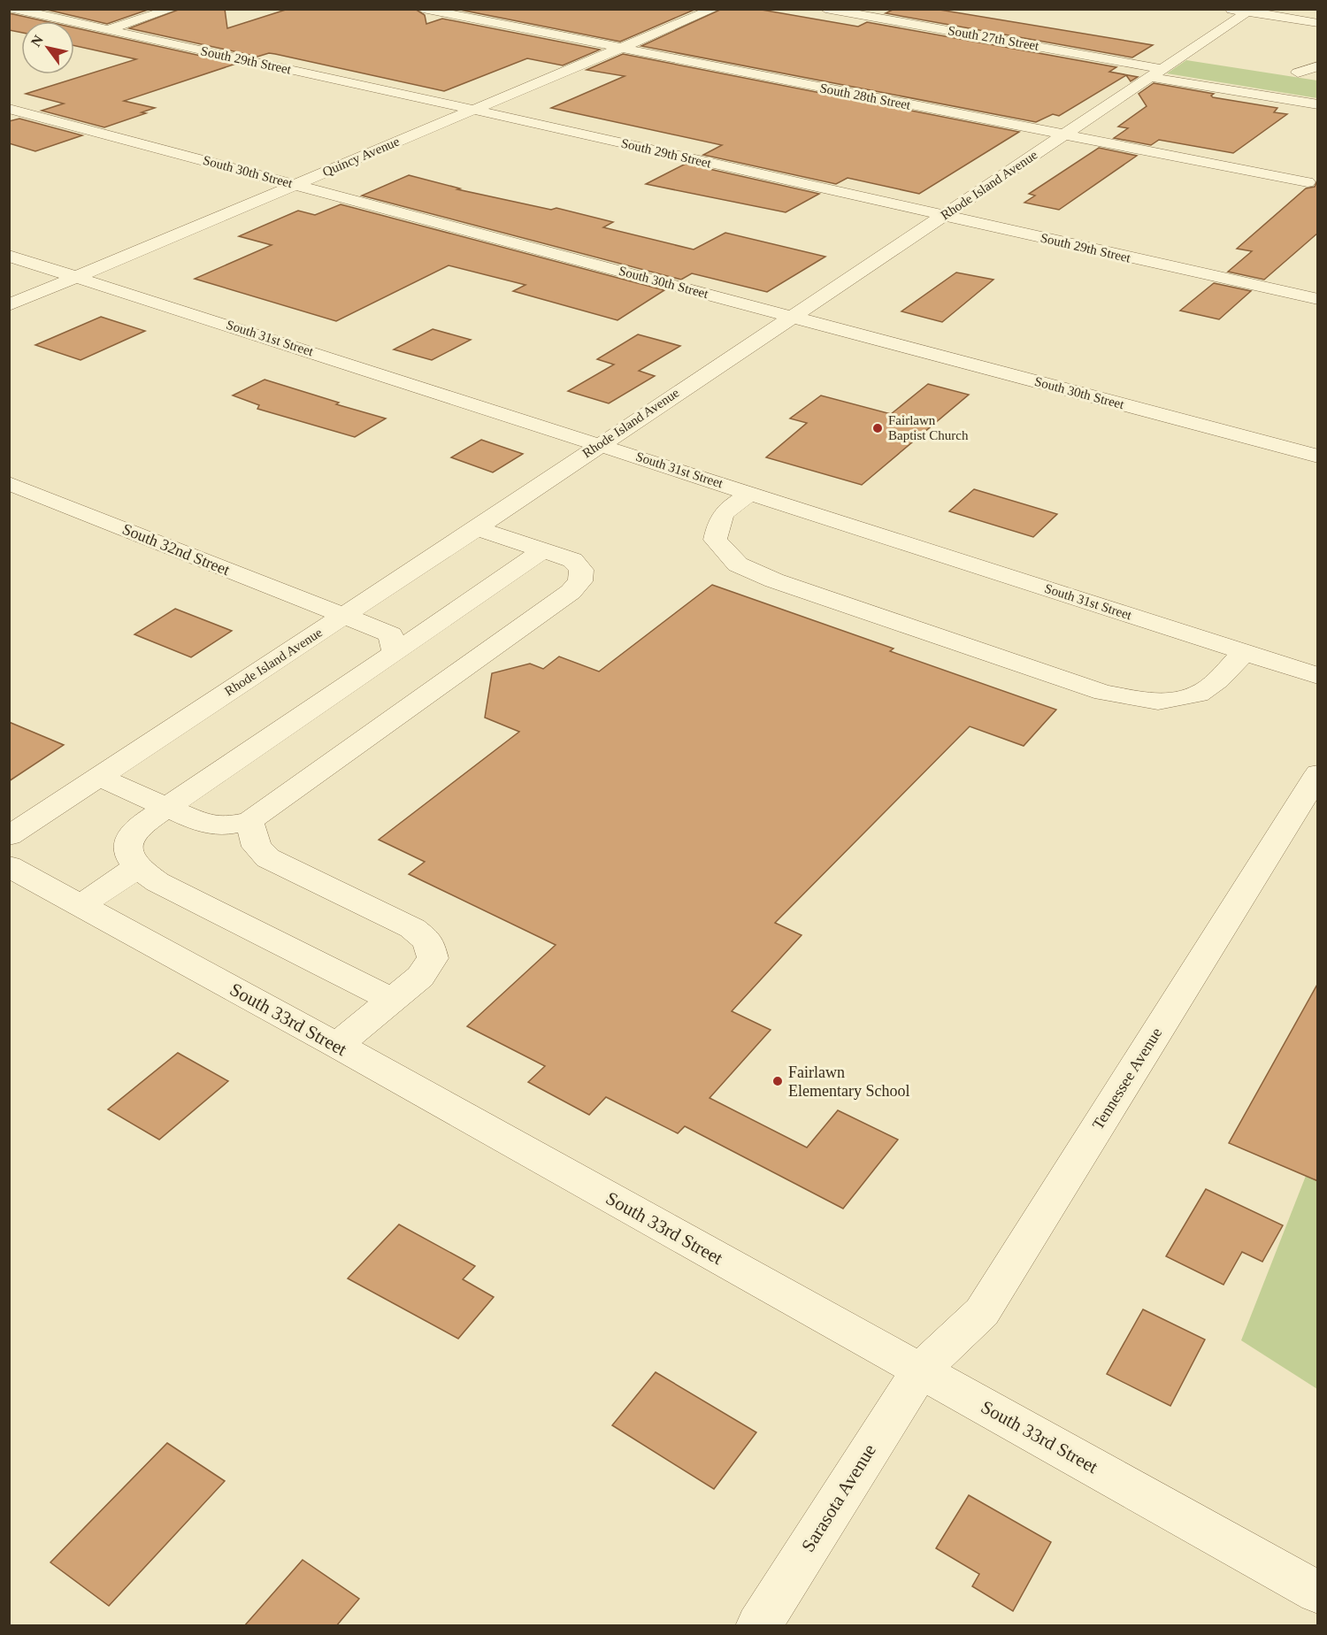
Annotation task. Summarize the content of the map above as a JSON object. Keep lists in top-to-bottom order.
{
  "streets": {
    "street": [
      "South 27th Street",
      "South 29th Street",
      "South 28th Street",
      "Quincy Avenue",
      "South 30th Street",
      "Rhode Island Avenue",
      "South 31st Street",
      "South 32nd Street",
      "South 33rd Street",
      "Tennessee Avenue",
      "Sarasota Avenue"
    ]
  },
  "crossings": [
    ["South 27th Street", "Rhode Island Avenue"],
    ["South 29th Street", "Quincy Avenue"],
    ["South 29th Street", "Rhode Island Avenue"],
    ["South 28th Street", "Quincy Avenue"],
    ["South 28th Street", "Rhode Island Avenue"],
    ["Quincy Avenue", "South 30th Street"],
    ["Quincy Avenue", "South 31st Street"],
    ["South 30th Street", "Rhode Island Avenue"],
    ["Rhode Island Avenue", "South 31st Street"],
    ["Rhode Island Avenue", "South 32nd Street"],
    ["South 33rd Street", "Tennessee Avenue"],
    ["South 33rd Street", "Sarasota Avenue"],
    ["Tennessee Avenue", "Sarasota Avenue"]
  ],
  "places": ["Fairlawn Baptist Church", "Fairlawn Elementary School"],
  "north": "top left"
}
